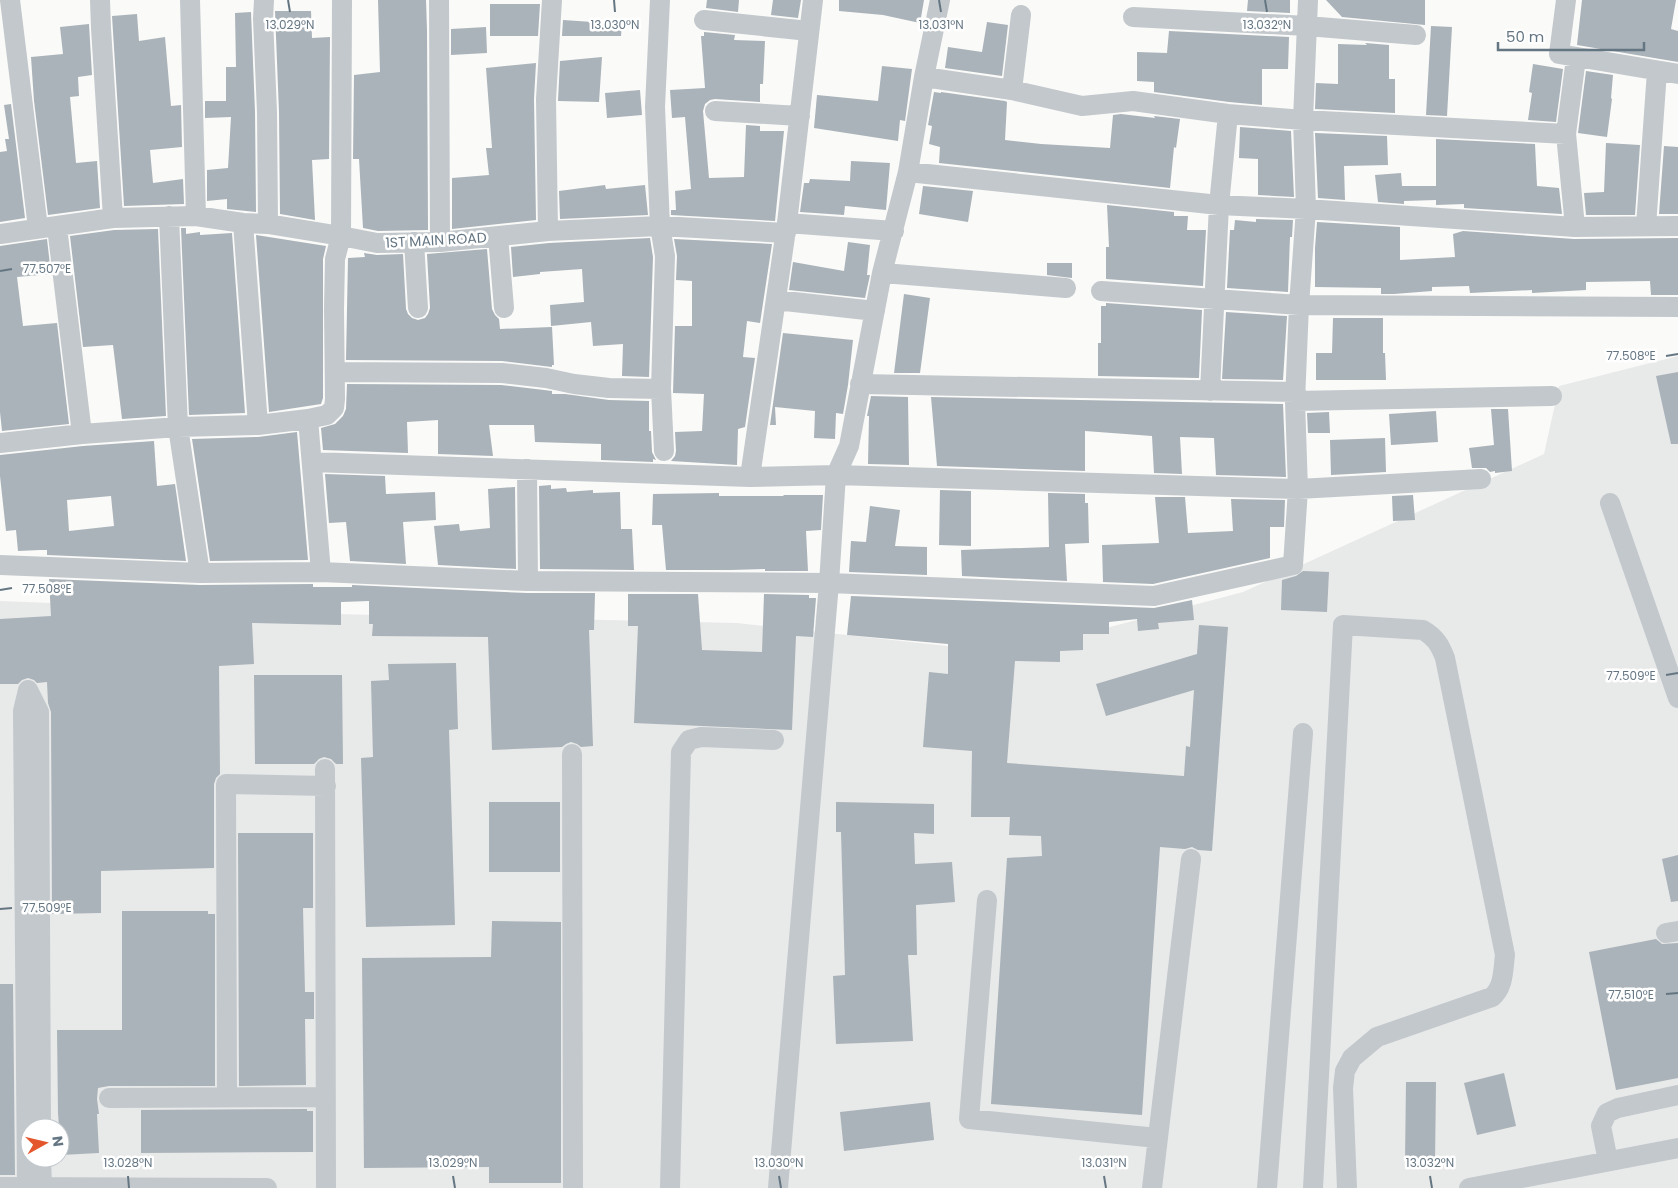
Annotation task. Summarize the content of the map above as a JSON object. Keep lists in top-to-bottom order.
{
  "streets": {
    "street": ["1ST MAIN ROAD"]
  },
  "scale_bar": "50 m",
  "north": "right",
  "coordinates": [
    "13.029°N",
    "13.030°N",
    "13.031°N",
    "13.032°N",
    "77.507°E",
    "77.508°E",
    "77.509°E",
    "77.510°E",
    "13.028°N"
  ]
}
